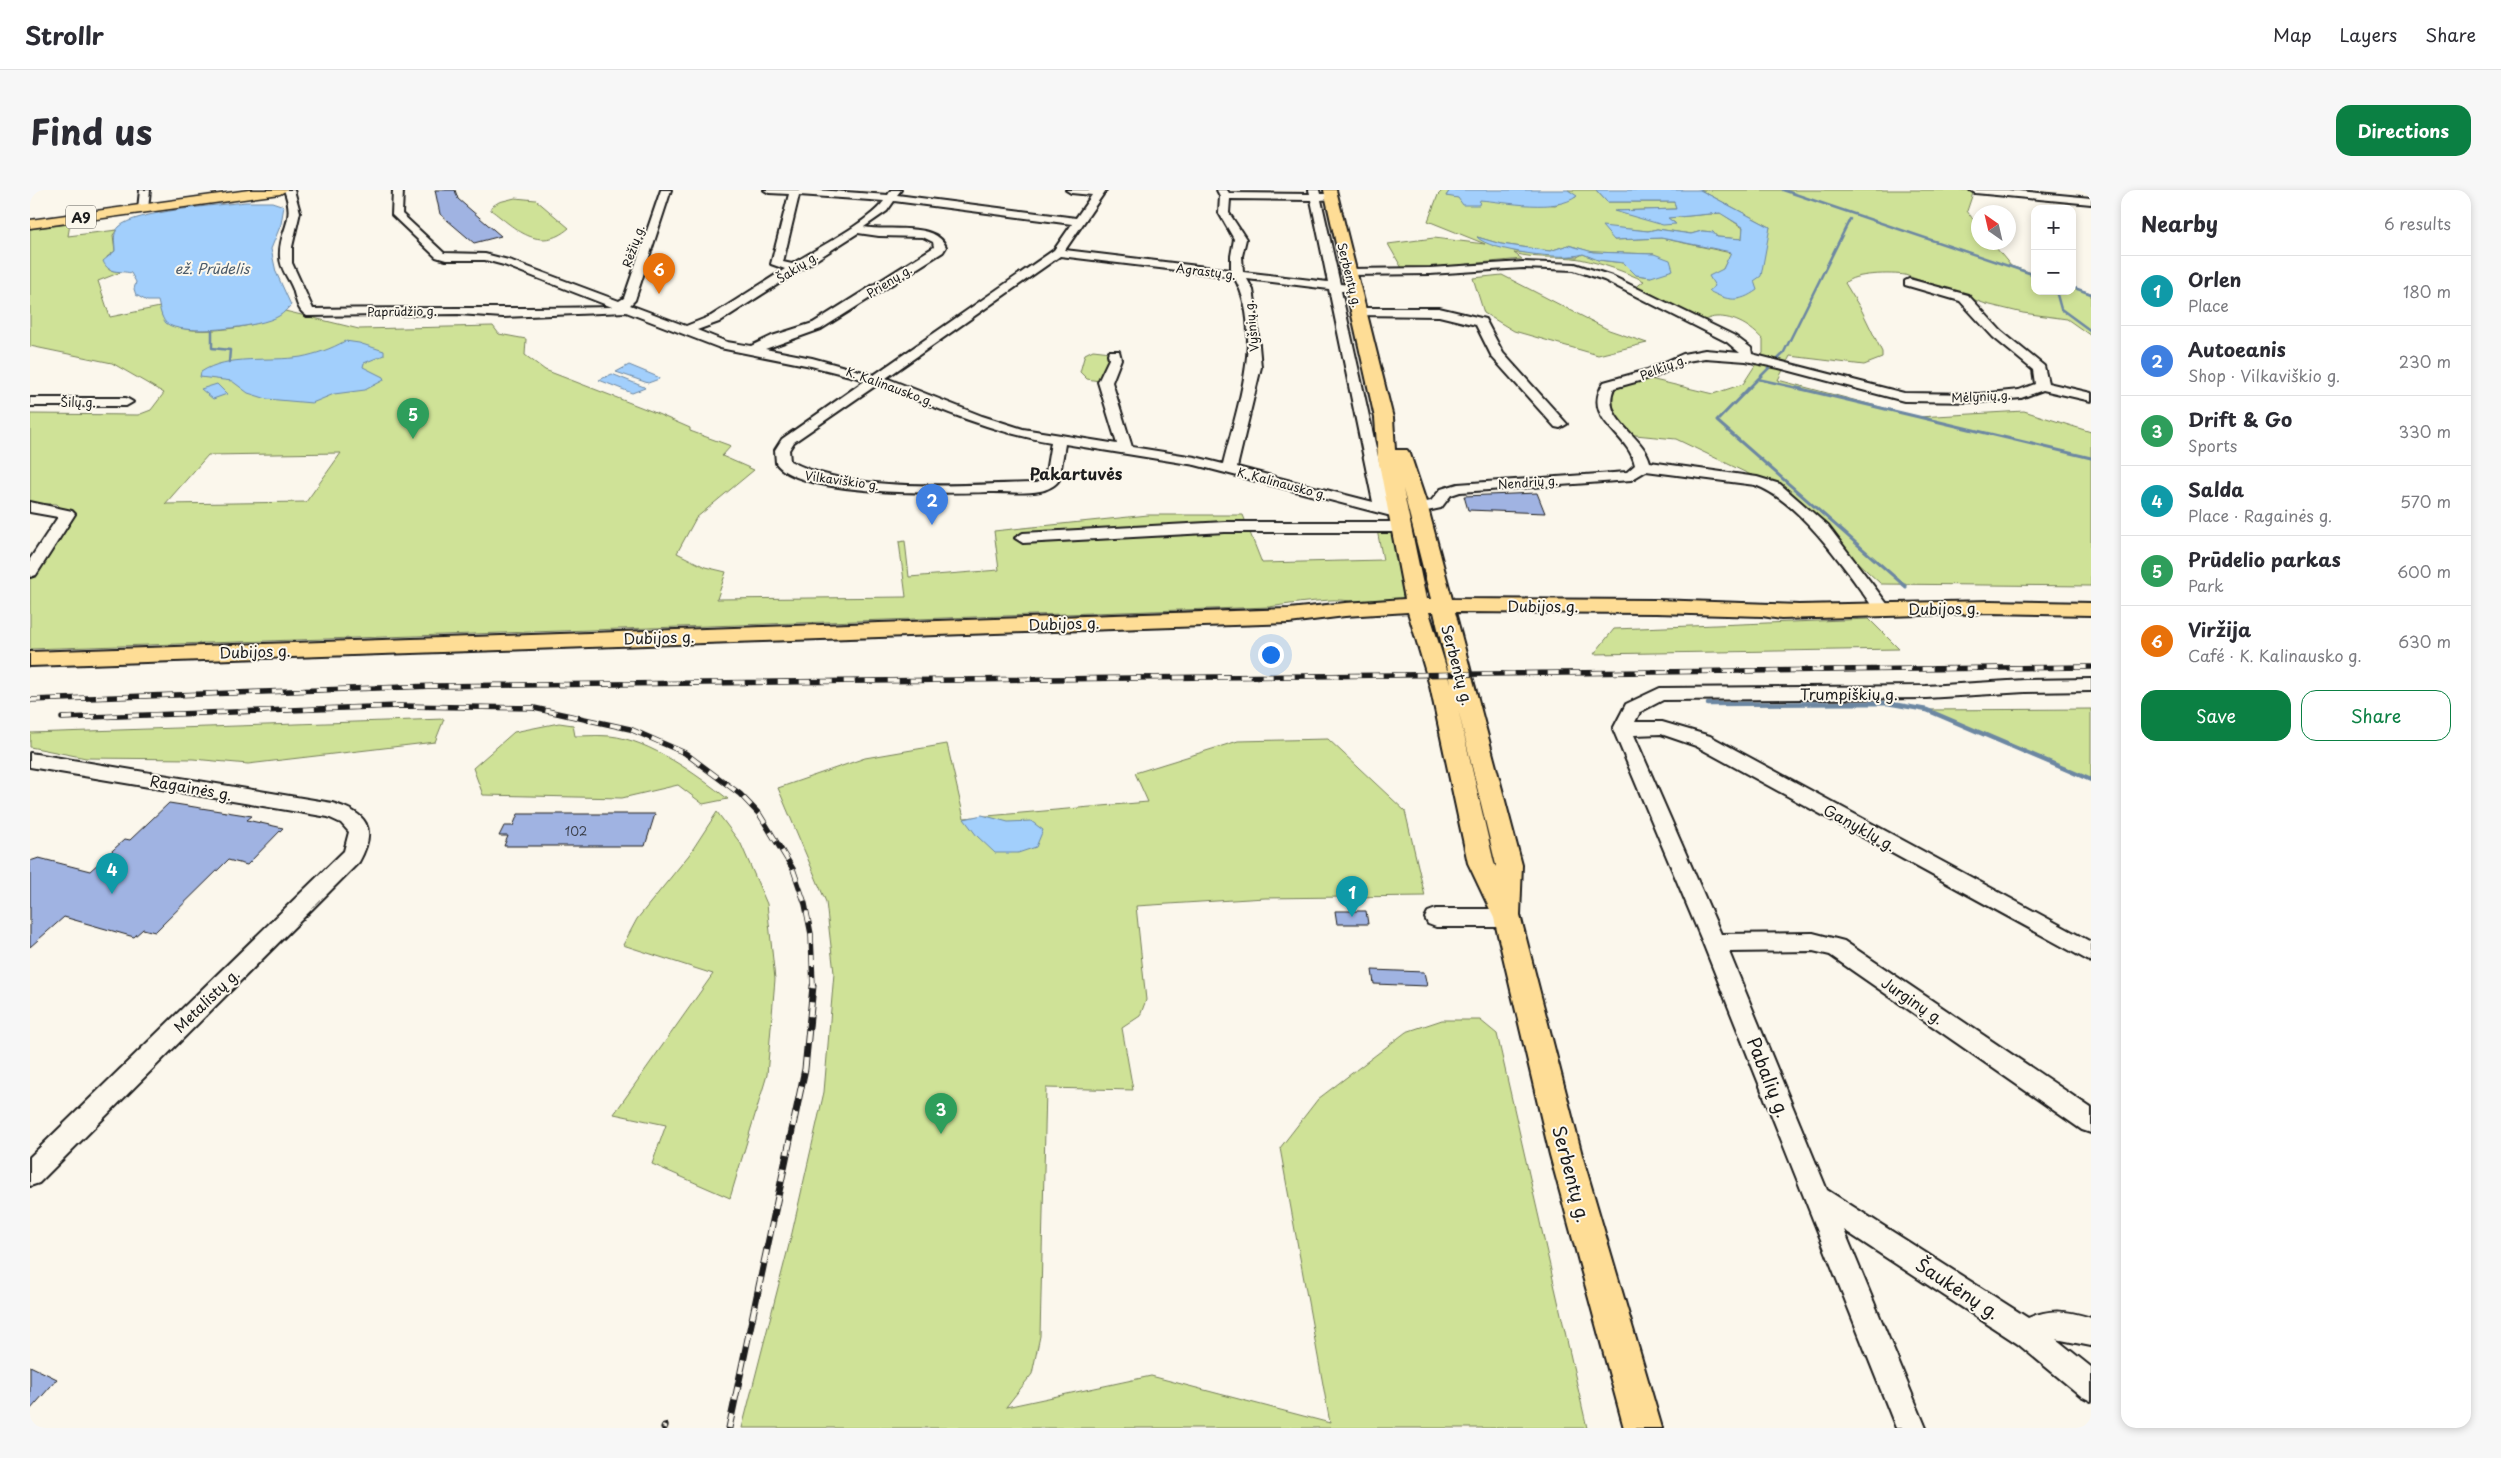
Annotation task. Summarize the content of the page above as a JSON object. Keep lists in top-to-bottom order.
{
  "streets": {
    "highway": ["A9"],
    "main road": ["Serbentų g.", "Dubijos g."],
    "street": [
      "Rėžių g.",
      "Šakių g.",
      "Agrastų g.",
      "Prienų g.",
      "Paprūdžio g.",
      "Vyšnių g.",
      "Pelkių g.",
      "K. Kalinausko g.",
      "Mėlynių g.",
      "Šilų g.",
      "Vilkaviškio g.",
      "Nendrių g.",
      "Trumpiškių g.",
      "Ragainės g.",
      "Ganyklų g.",
      "Metalistų g.",
      "Jurginų g.",
      "Pabalių g.",
      "Šaukėnų g."
    ]
  },
  "crossings": [
    ["Rėžių g.", "Paprūdžio g."],
    ["Rėžių g.", "K. Kalinausko g."],
    ["Šakių g.", "Prienų g."],
    ["Šakių g.", "K. Kalinausko g."],
    ["Agrastų g.", "Serbentų g."],
    ["Agrastų g.", "Vyšnių g."],
    ["Agrastų g.", "Vilkaviškio g."],
    ["Serbentų g.", "K. Kalinausko g."],
    ["Serbentų g.", "Nendrių g."],
    ["Serbentų g.", "Dubijos g."],
    ["Prienų g.", "K. Kalinausko g."],
    ["Paprūdžio g.", "K. Kalinausko g."],
    ["Vyšnių g.", "K. Kalinausko g."],
    ["Pelkių g.", "Mėlynių g."],
    ["Pelkių g.", "Nendrių g."],
    ["K. Kalinausko g.", "Vilkaviškio g."],
    ["K. Kalinausko g.", "Nendrių g."],
    ["Trumpiškių g.", "Ganyklų g."],
    ["Trumpiškių g.", "Pabalių g."],
    ["Ragainės g.", "Metalistų g."],
    ["Ganyklų g.", "Pabalių g."],
    ["Jurginų g.", "Pabalių g."],
    ["Pabalių g.", "Šaukėnų g."]
  ],
  "districts": ["Pakartuvės"],
  "water": ["ež. Prūdelis"],
  "house_numbers": ["102"],
  "north": "top left",
  "page": {
    "header": "Strollr",
    "nav": ["Map", "Layers", "Share"],
    "title": "Find us",
    "buttons": [
      "Directions",
      ["Save", "Share"]
    ],
    "heading": ["Nearby", "6 results"],
    "map_buttons": ["+", "−"],
    "pins": [
      "6",
      "5",
      "2",
      "4",
      "1",
      "3"
    ],
    "list": [
      {
        "mark": "1",
        "name": "Orlen",
        "note": "Place",
        "value": "180 m"
      },
      {
        "mark": "2",
        "name": "Autoeanis",
        "note": "Shop · Vilkaviškio g.",
        "value": "230 m"
      },
      {
        "mark": "3",
        "name": "Drift & Go",
        "note": "Sports",
        "value": "330 m"
      },
      {
        "mark": "4",
        "name": "Salda",
        "note": "Place · Ragainės g.",
        "value": "570 m"
      },
      {
        "mark": "5",
        "name": "Prūdelio parkas",
        "note": "Park",
        "value": "600 m"
      },
      {
        "mark": "6",
        "name": "Viržija",
        "note": "Café · K. Kalinausko g.",
        "value": "630 m"
      }
    ]
  }
}
